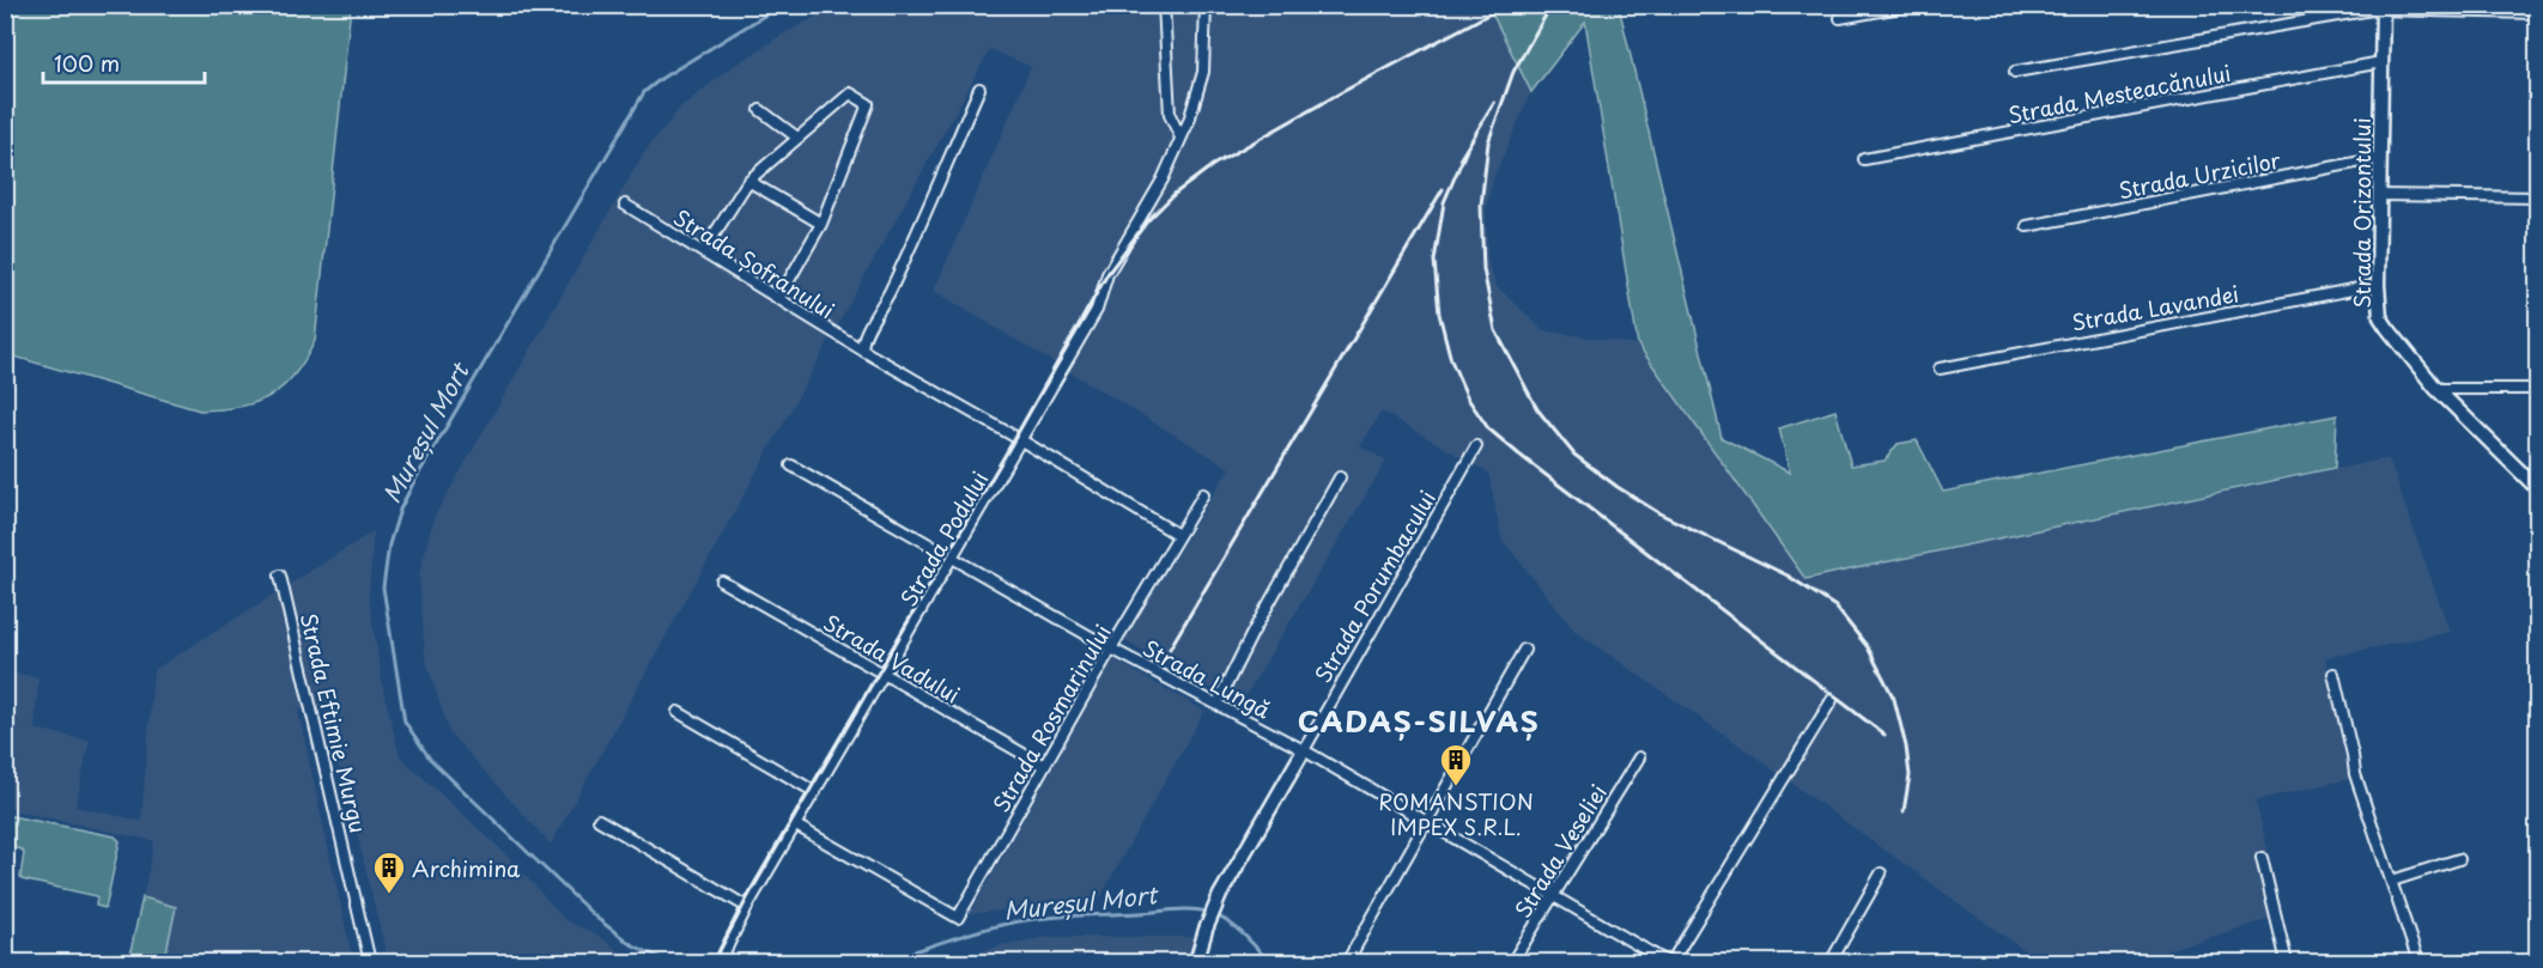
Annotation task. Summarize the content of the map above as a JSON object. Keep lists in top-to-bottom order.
{
  "streets": {
    "street": [
      "Strada Mesteacănului",
      "Strada Urzicilor",
      "Strada Orizontului",
      "Strada Șofranului",
      "Strada Lavandei",
      "Strada Podului",
      "Strada Porumbacului",
      "Strada Vadului",
      "Strada Lungă",
      "Strada Rosmarinului",
      "Strada Eftimie Murgu",
      "Strada Veseliei"
    ]
  },
  "crossings": [
    ["Strada Mesteacănului", "Strada Orizontului"],
    ["Strada Urzicilor", "Strada Orizontului"],
    ["Strada Orizontului", "Strada Lavandei"],
    ["Strada Podului", "Strada Vadului"],
    ["Strada Podului", "Strada Lungă"],
    ["Strada Podului", "Strada Rosmarinului"],
    ["Strada Porumbacului", "Strada Lungă"],
    ["Strada Vadului", "Strada Rosmarinului"],
    ["Strada Lungă", "Strada Rosmarinului"],
    ["Strada Lungă", "Strada Veseliei"]
  ],
  "districts": ["CADAȘ-SILVAȘ"],
  "water": ["Mureșul Mort"],
  "places": {
    "building": ["ROMANSTION IMPEX S.R.L.", "Archimina"]
  },
  "scale_bar": "100 m"
}
